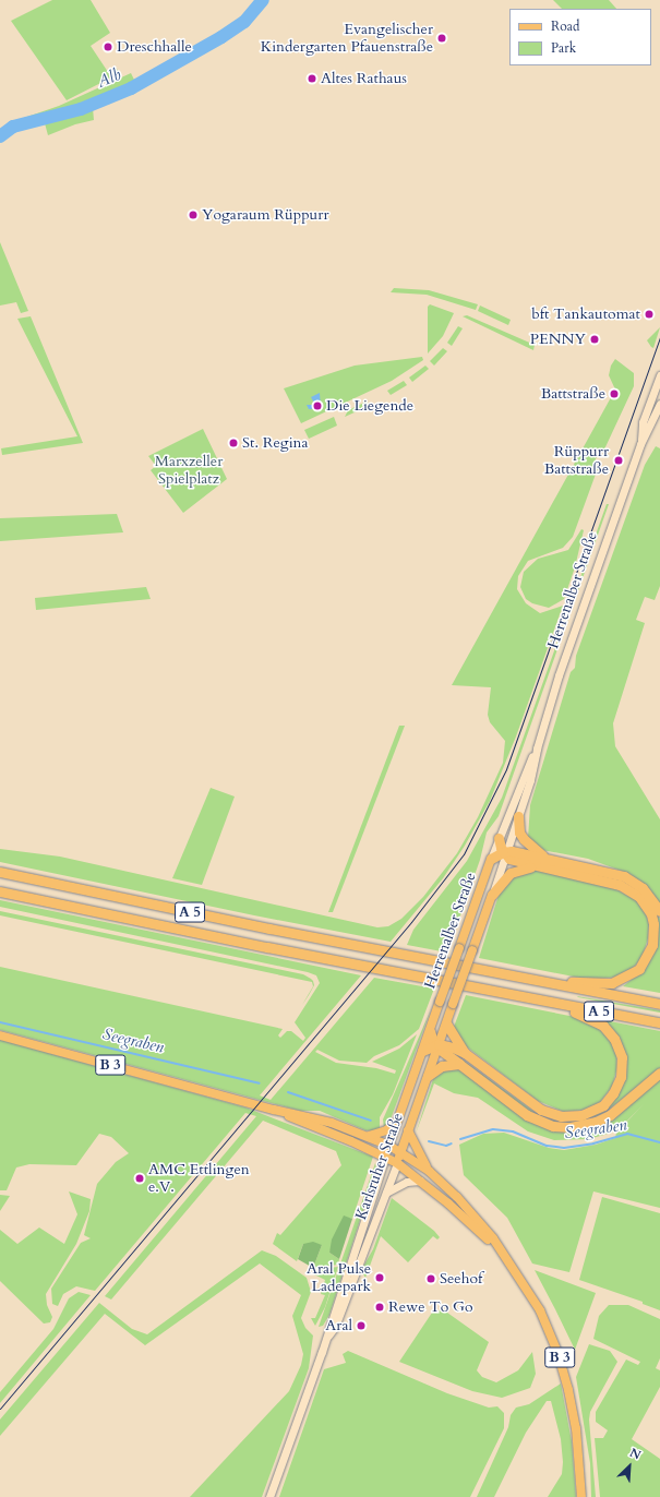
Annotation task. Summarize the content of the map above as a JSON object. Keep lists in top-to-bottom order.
{
  "streets": {
    "highway": ["A 5"],
    "main road": ["Herrenalber Straße", "B 3", "Karlsruher Straße"]
  },
  "crossings": [
    ["Herrenalber Straße", "Karlsruher Straße"],
    ["B 3", "Karlsruher Straße"]
  ],
  "water": ["Alb", "Seegraben"],
  "parks": ["Marxzeller Spielplatz"],
  "places": [
    "Evangelischer Kindergarten Pfauenstraße",
    "Dreschhalle",
    "Altes Rathaus",
    "Yogaraum Rüppurr",
    "bft Tankautomat",
    "PENNY",
    "Battstraße",
    "Die Liegende",
    "St. Regina",
    "Rüppurr Battstraße",
    "AMC Ettlingen e.V.",
    "Aral Pulse Ladepark",
    "Seehof",
    "Rewe To Go",
    "Aral"
  ],
  "legend": ["Road", "Park"],
  "north": "top right"
}
